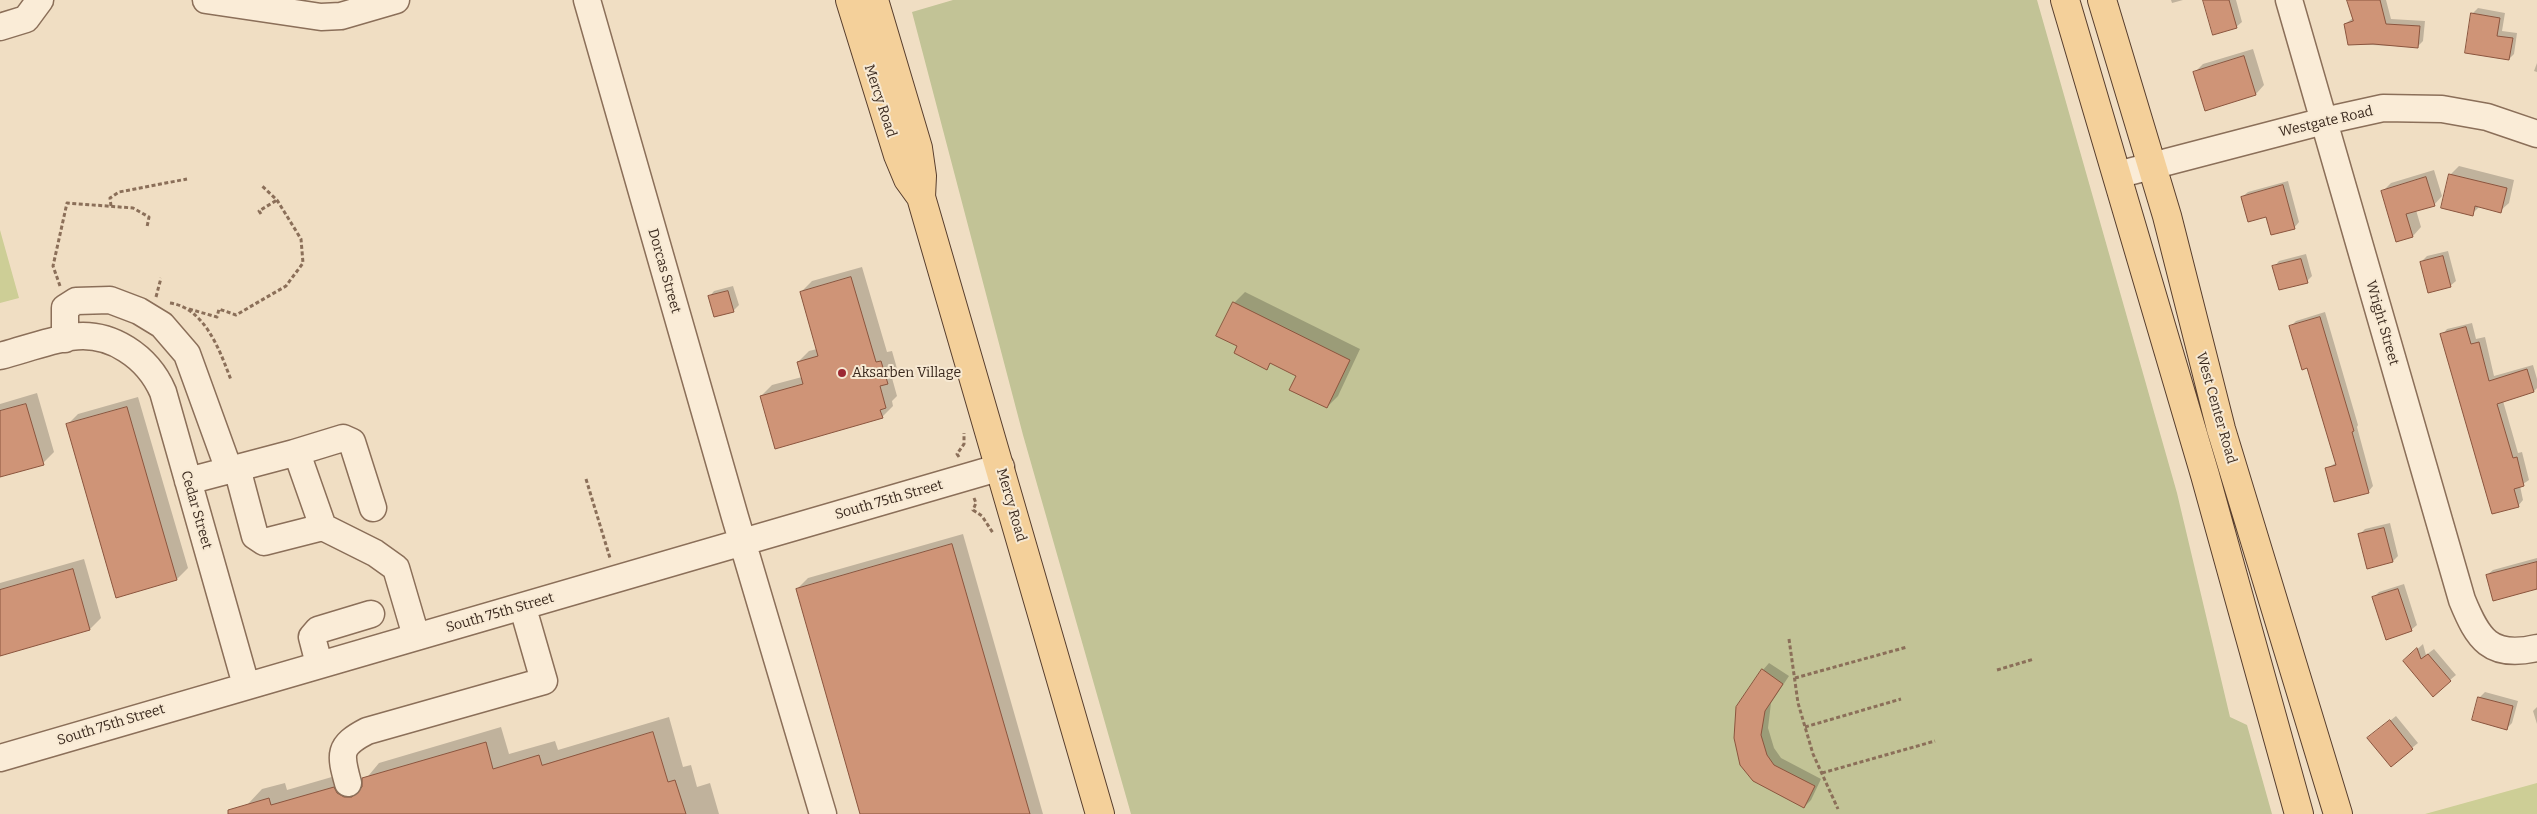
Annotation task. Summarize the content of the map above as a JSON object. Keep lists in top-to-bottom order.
{
  "streets": {
    "main road": ["Mercy Road", "West Center Road"],
    "street": [
      "Westgate Road",
      "Dorcas Street",
      "Wright Street",
      "South 75th Street",
      "Cedar Street"
    ]
  },
  "crossings": [
    ["Mercy Road", "South 75th Street"],
    ["Westgate Road", "Wright Street"],
    ["Westgate Road", "West Center Road"],
    ["Dorcas Street", "South 75th Street"],
    ["South 75th Street", "Cedar Street"]
  ],
  "places": ["Aksarben Village"]
}
